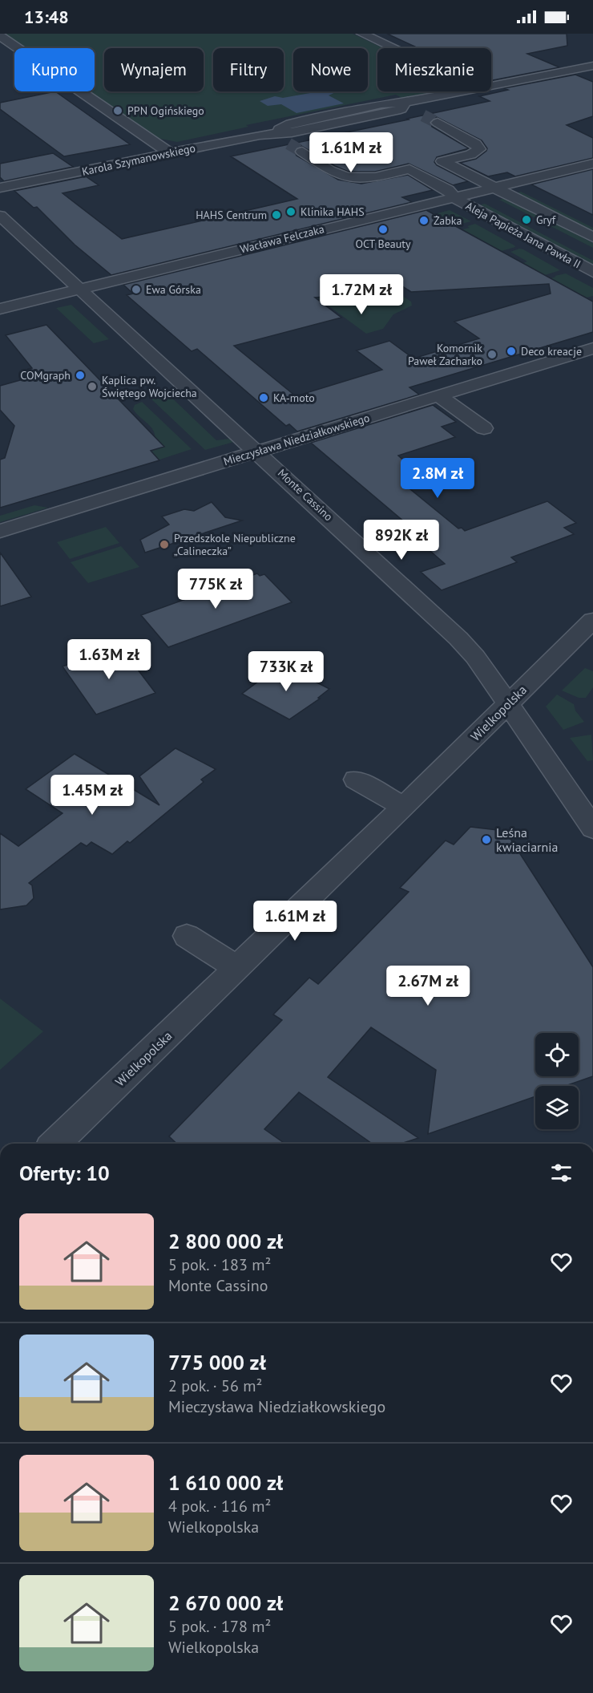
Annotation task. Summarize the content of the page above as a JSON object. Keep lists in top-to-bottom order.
{
  "streets": {
    "street": [
      "Karola Szymanowskiego",
      "Aleja Papieża Jana Pawła II",
      "Wacława Felczaka",
      "Mieczysława Niedziałkowskiego",
      "Monte Cassino",
      "Wielkopolska"
    ]
  },
  "crossings": [
    ["Aleja Papieża Jana Pawła II", "Wacława Felczaka"],
    ["Wacława Felczaka", "Monte Cassino"],
    ["Mieczysława Niedziałkowskiego", "Monte Cassino"],
    ["Monte Cassino", "Wielkopolska"]
  ],
  "places": [
    "PPN Ogińskiego",
    "Klinika HAHS",
    "HAHS Centrum",
    "Gryf",
    "Żabka",
    "OCT Beauty",
    "Ewa Górska",
    "Deco kreacje",
    "Komornik Paweł Zacharko",
    "COMgraph",
    "Kaplica pw. Świętego Wojciecha",
    "KA-moto",
    "Przedszkole Niepubliczne „Calineczka”",
    "Leśna kwiaciarnia"
  ],
  "page": {
    "status": "13:48",
    "chip": [
      "Kupno",
      "Wynajem",
      "Filtry",
      "Nowe",
      "Mieszkanie"
    ],
    "price": [
      "1.61M zł",
      "1.72M zł",
      "2.8M zł",
      "892K zł",
      "775K zł",
      "1.63M zł",
      "733K zł",
      "1.45M zł",
      "1.61M zł",
      "2.67M zł"
    ],
    "heading": "Oferty: 10",
    "list": [
      {
        "name": "2 800 000 zł",
        "note": "5 pok. · 183 m² · Monte Cassino"
      },
      {
        "name": "775 000 zł",
        "note": "2 pok. · 56 m² · Mieczysława Niedziałkowskiego"
      },
      {
        "name": "1 610 000 zł",
        "note": "4 pok. · 116 m² · Wielkopolska"
      },
      {
        "name": "2 670 000 zł",
        "note": "5 pok. · 178 m² · Wielkopolska"
      }
    ]
  }
}
